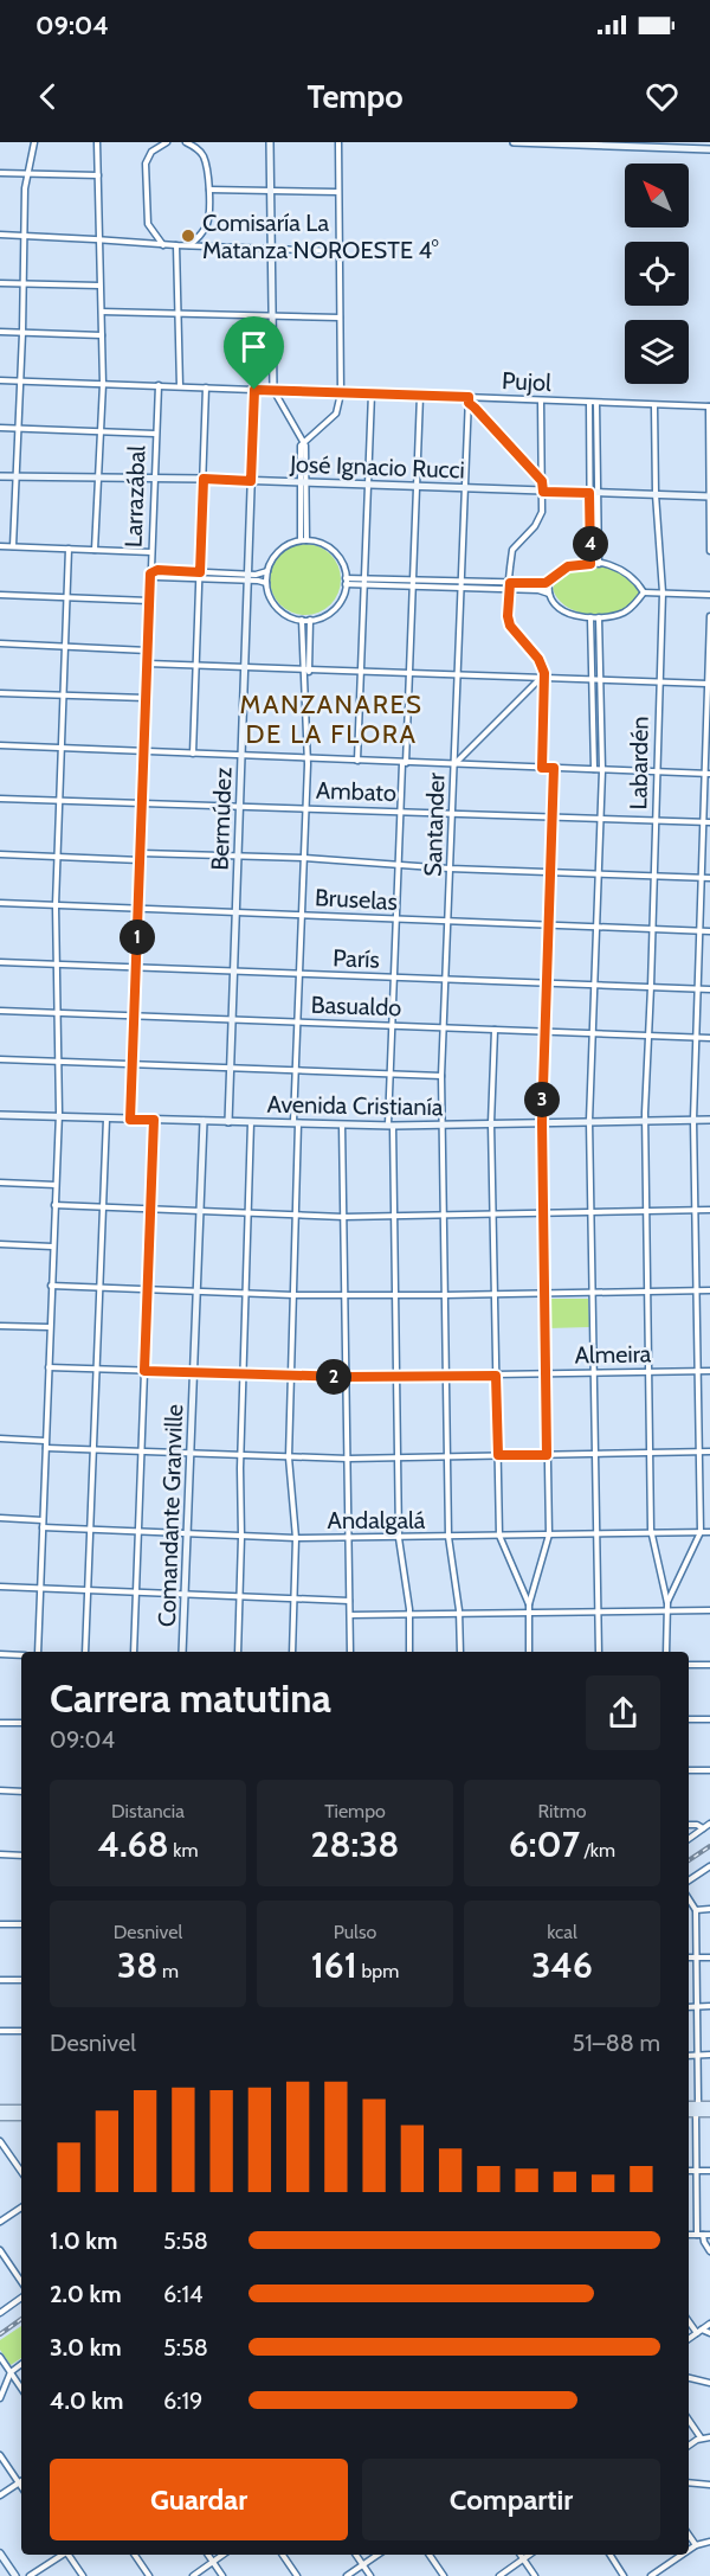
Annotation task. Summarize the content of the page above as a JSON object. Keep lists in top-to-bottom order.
{
  "streets": {
    "street": [
      "Pujol",
      "José Ignacio Rucci",
      "Larrazábal",
      "Labardén",
      "Ambato",
      "Bermúdez",
      "Santander",
      "Bruselas",
      "París",
      "Basualdo",
      "Avenida Cristianía",
      "Almeira",
      "Comandante Granville",
      "Andalgalá"
    ]
  },
  "crossings": [
    ["Pujol", "Larrazábal"],
    ["Pujol", "Labardén"],
    ["Pujol", "Bermúdez"],
    ["Pujol", "Santander"],
    ["José Ignacio Rucci", "Larrazábal"],
    ["José Ignacio Rucci", "Labardén"],
    ["José Ignacio Rucci", "Bermúdez"],
    ["José Ignacio Rucci", "Santander"],
    ["Larrazábal", "Ambato"],
    ["Larrazábal", "Bruselas"],
    ["Larrazábal", "París"],
    ["Larrazábal", "Basualdo"],
    ["Larrazábal", "Avenida Cristianía"],
    ["Labardén", "Ambato"],
    ["Labardén", "Bruselas"],
    ["Labardén", "París"],
    ["Labardén", "Basualdo"],
    ["Labardén", "Avenida Cristianía"],
    ["Labardén", "Almeira"],
    ["Labardén", "Andalgalá"],
    ["Ambato", "Bermúdez"],
    ["Ambato", "Santander"],
    ["Bermúdez", "Bruselas"],
    ["Bermúdez", "París"],
    ["Bermúdez", "Basualdo"],
    ["Bermúdez", "Avenida Cristianía"],
    ["Santander", "Bruselas"],
    ["Santander", "París"],
    ["Santander", "Basualdo"],
    ["Santander", "Avenida Cristianía"],
    ["Santander", "Almeira"],
    ["Santander", "Andalgalá"],
    ["Avenida Cristianía", "Comandante Granville"],
    ["Almeira", "Comandante Granville"],
    ["Comandante Granville", "Andalgalá"]
  ],
  "districts": ["MANZANARES DE LA FLORA"],
  "places": ["Comisaría La Matanza NOROESTE 4°"],
  "north": "top left",
  "page": {
    "status": "09:04",
    "header": "Tempo",
    "pins": [
      "4",
      "1",
      "3",
      "2"
    ],
    "heading": ["Carrera matutina", "09:04"],
    "stats": [
      ["Distancia", "4.68 km"],
      ["Tiempo", "28:38"],
      ["Ritmo", "6:07 /km"],
      ["Desnivel", "38 m"],
      ["Pulso", "161 bpm"],
      ["kcal", "346"]
    ],
    "chart": ["Desnivel", "51–88 m"],
    "list": [
      {
        "name": "1.0 km",
        "note": "5:58"
      },
      {
        "name": "2.0 km",
        "note": "6:14"
      },
      {
        "name": "3.0 km",
        "note": "5:58"
      },
      {
        "name": "4.0 km",
        "note": "6:19"
      }
    ],
    "buttons": ["Guardar", "Compartir"]
  }
}
